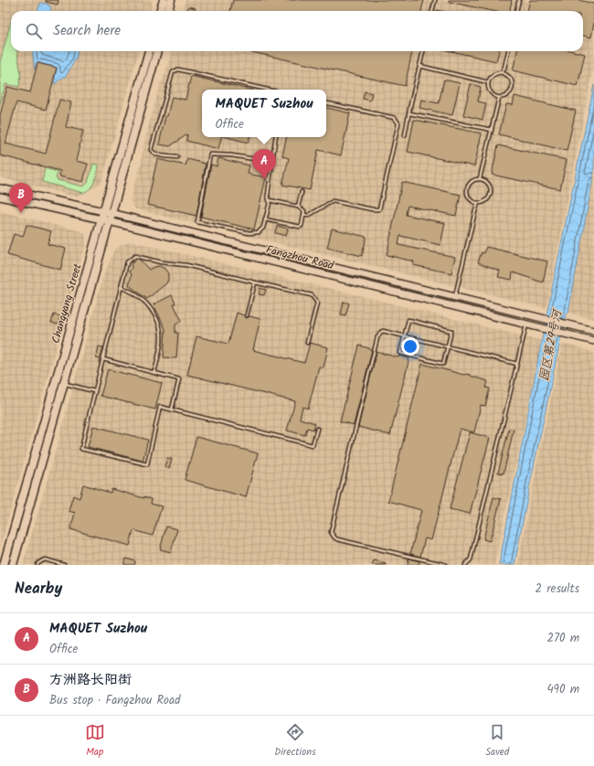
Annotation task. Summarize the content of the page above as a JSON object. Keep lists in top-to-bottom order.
{
  "streets": {
    "main road": ["Fangzhou Road", "Changyang Street"]
  },
  "crossings": [
    ["Fangzhou Road", "Changyang Street"]
  ],
  "water": ["园区第29号河"],
  "page": {
    "search": "Search here",
    "popup": ["MAQUET Suzhou", "Office"],
    "pins": ["A", "B"],
    "heading": ["Nearby", "2 results"],
    "list": [
      {
        "mark": "A",
        "name": "MAQUET Suzhou",
        "note": "Office",
        "value": "270 m"
      },
      {
        "mark": "B",
        "name": "方洲路长阳街",
        "note": "Bus stop · Fangzhou Road",
        "value": "490 m"
      }
    ],
    "nav": ["Map", "Directions", "Saved"]
  }
}
